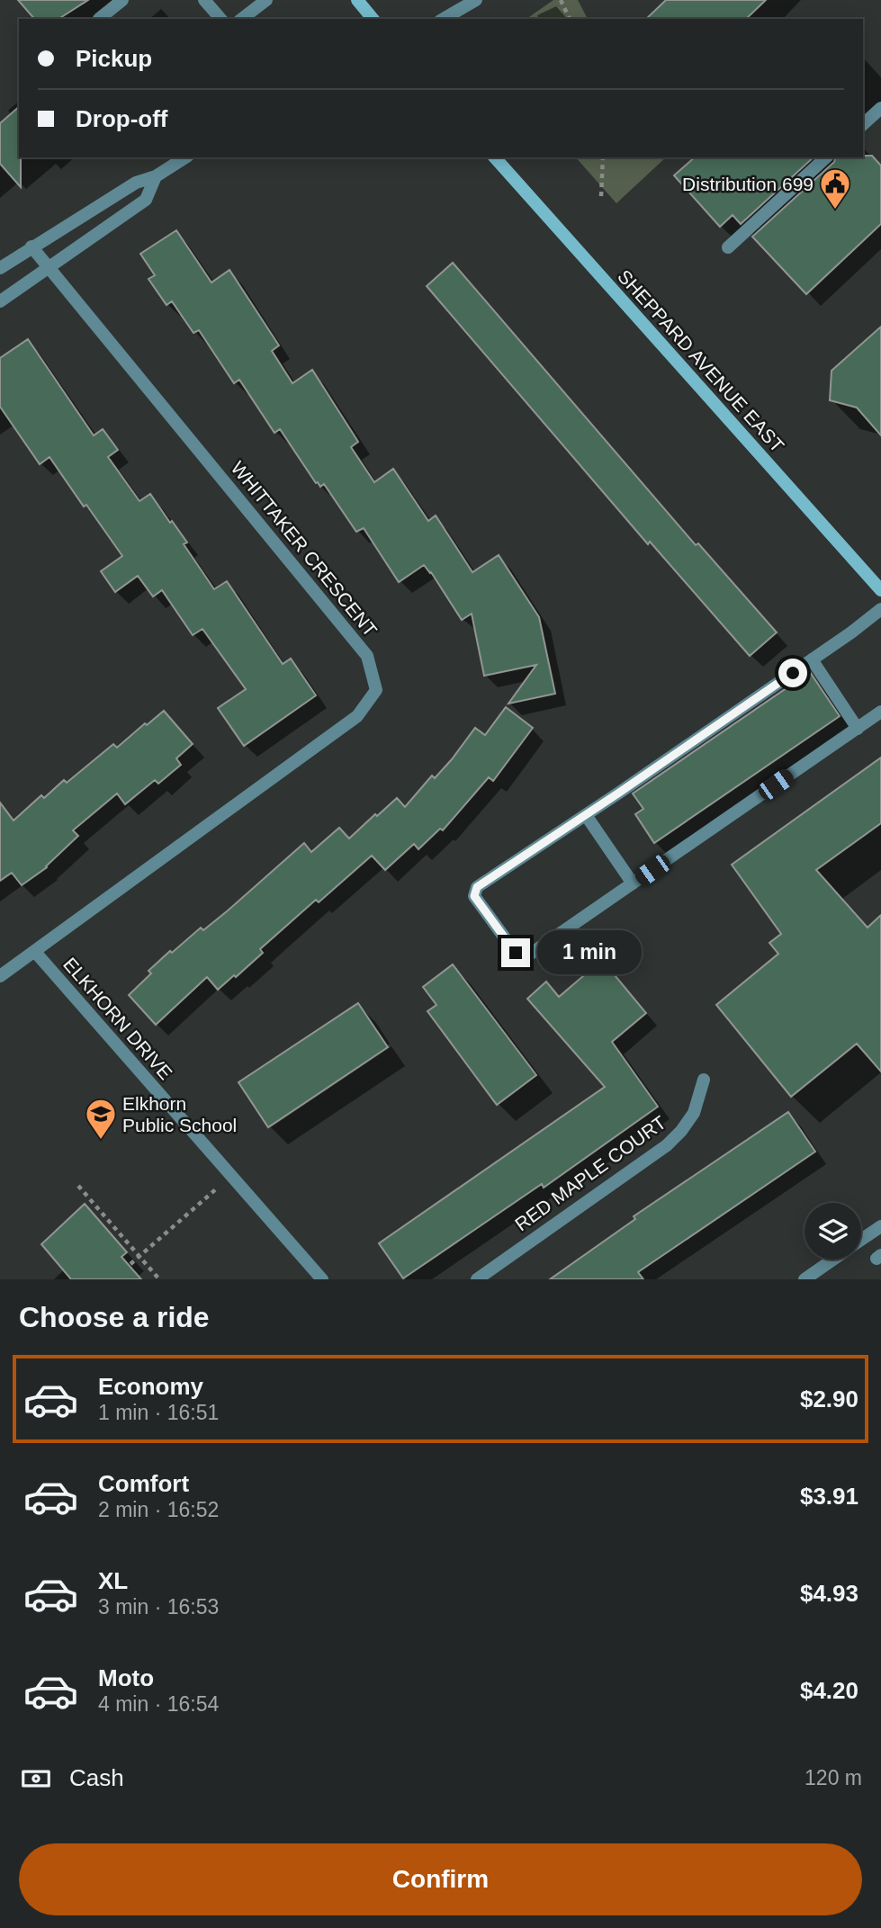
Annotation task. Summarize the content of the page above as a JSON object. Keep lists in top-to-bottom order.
{
  "streets": {
    "main road": ["SHEPPARD AVENUE EAST"],
    "street": ["WHITTAKER CRESCENT", "ELKHORN DRIVE", "RED MAPLE COURT"]
  },
  "crossings": [
    ["WHITTAKER CRESCENT", "ELKHORN DRIVE"]
  ],
  "places": {
    "public building": ["Distribution 699"],
    "school or university": ["Elkhorn Public School"]
  },
  "page": {
    "banner": ["Pickup", "Drop-off"],
    "bubble": "1 min",
    "heading": "Choose a ride",
    "list": [
      {
        "name": "Economy",
        "note": "1 min · 16:51",
        "value": "$2.90"
      },
      {
        "name": "Comfort",
        "note": "2 min · 16:52",
        "value": "$3.91"
      },
      {
        "name": "XL",
        "note": "3 min · 16:53",
        "value": "$4.93"
      },
      {
        "name": "Moto",
        "note": "4 min · 16:54",
        "value": "$4.20"
      }
    ],
    "pay": ["Cash", "120 m"],
    "buttons": "Confirm"
  }
}
